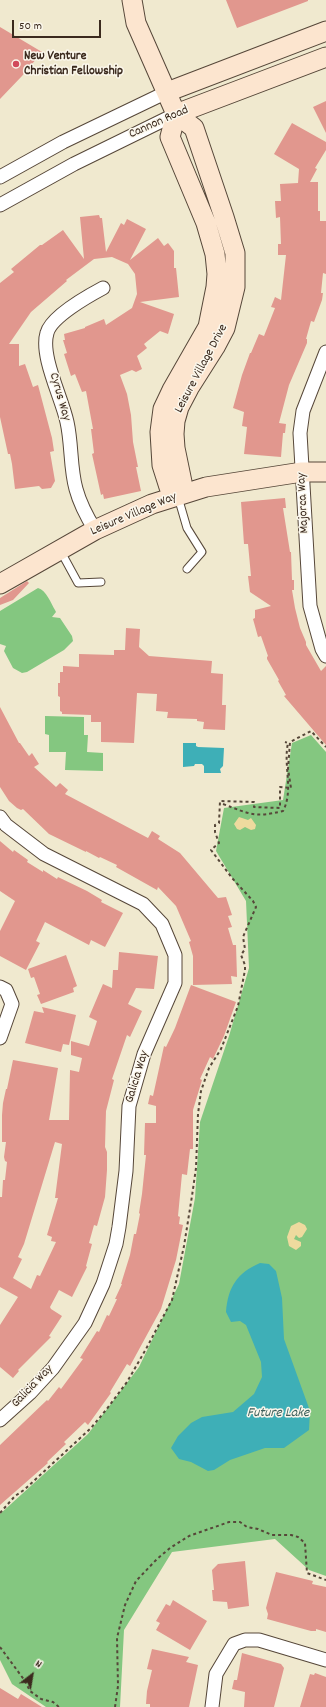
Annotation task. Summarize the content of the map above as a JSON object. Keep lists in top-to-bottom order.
{
  "streets": {
    "street": [
      "Cannon Road",
      "Leisure Village Drive",
      "Cyrus Way",
      "Majorca Way",
      "Leisure Village Way",
      "Galicia Way"
    ]
  },
  "crossings": [
    ["Cannon Road", "Leisure Village Drive"],
    ["Leisure Village Drive", "Leisure Village Way"],
    ["Cyrus Way", "Leisure Village Way"],
    ["Majorca Way", "Leisure Village Way"]
  ],
  "water": ["Future Lake"],
  "places": ["New Venture Christian Fellowship"],
  "scale_bar": "50 m",
  "north": "top right"
}
